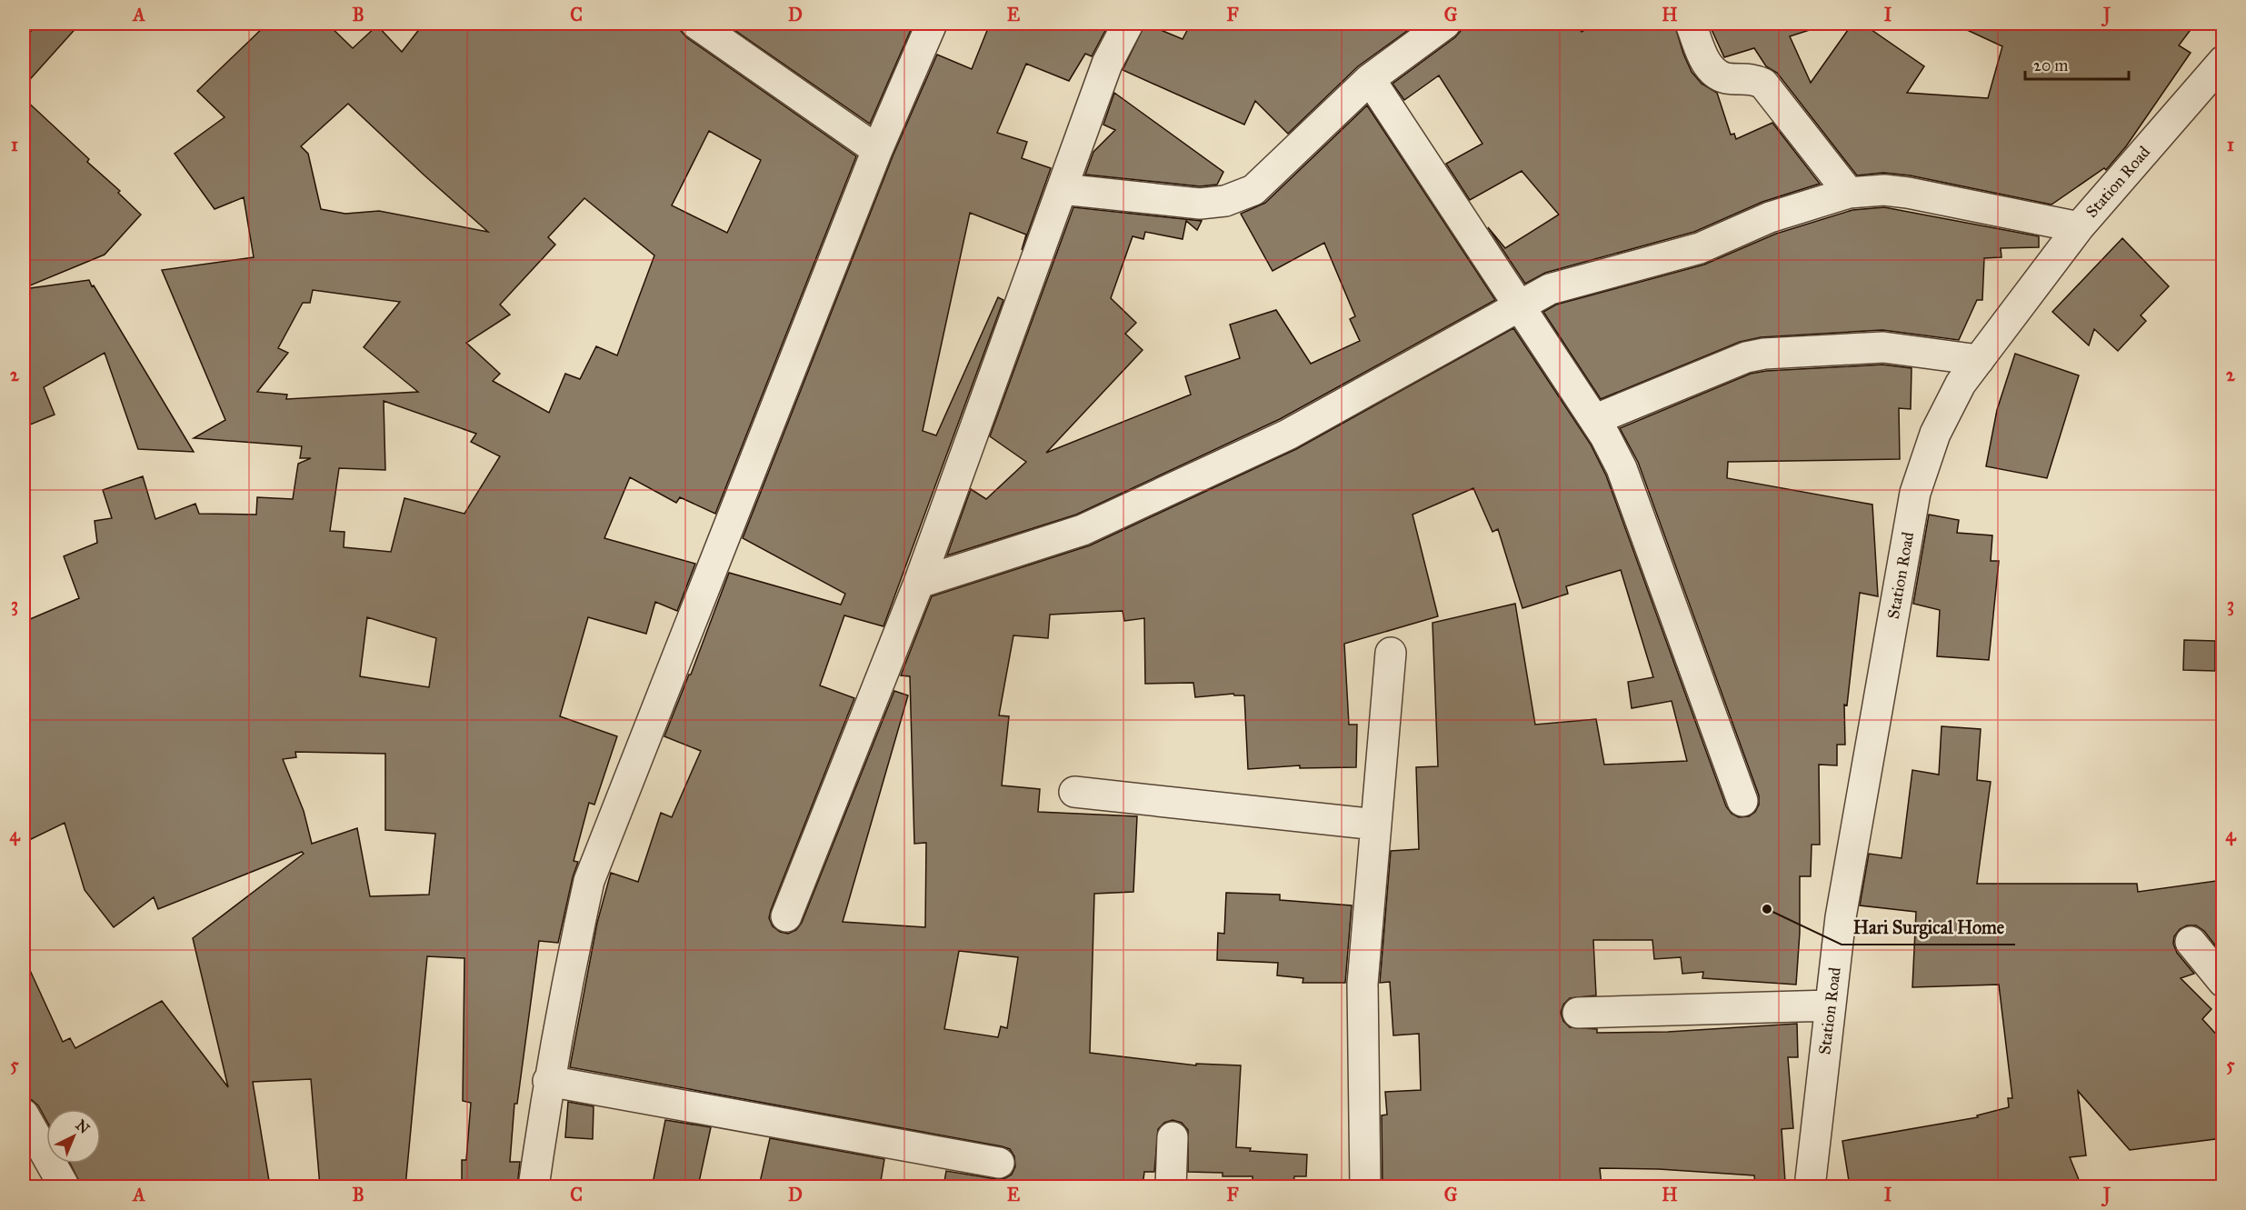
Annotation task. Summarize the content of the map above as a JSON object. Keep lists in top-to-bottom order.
{
  "streets": {
    "street": ["Station Road"]
  },
  "places": ["Hari Surgical Home"],
  "scale_bar": "20 m",
  "north": "top right",
  "grid": {
    "columns": [
      "A",
      "B",
      "C",
      "D",
      "E",
      "F",
      "G",
      "H",
      "I",
      "J"
    ],
    "rows": [
      "1",
      "2",
      "3",
      "4",
      "5"
    ]
  }
}
